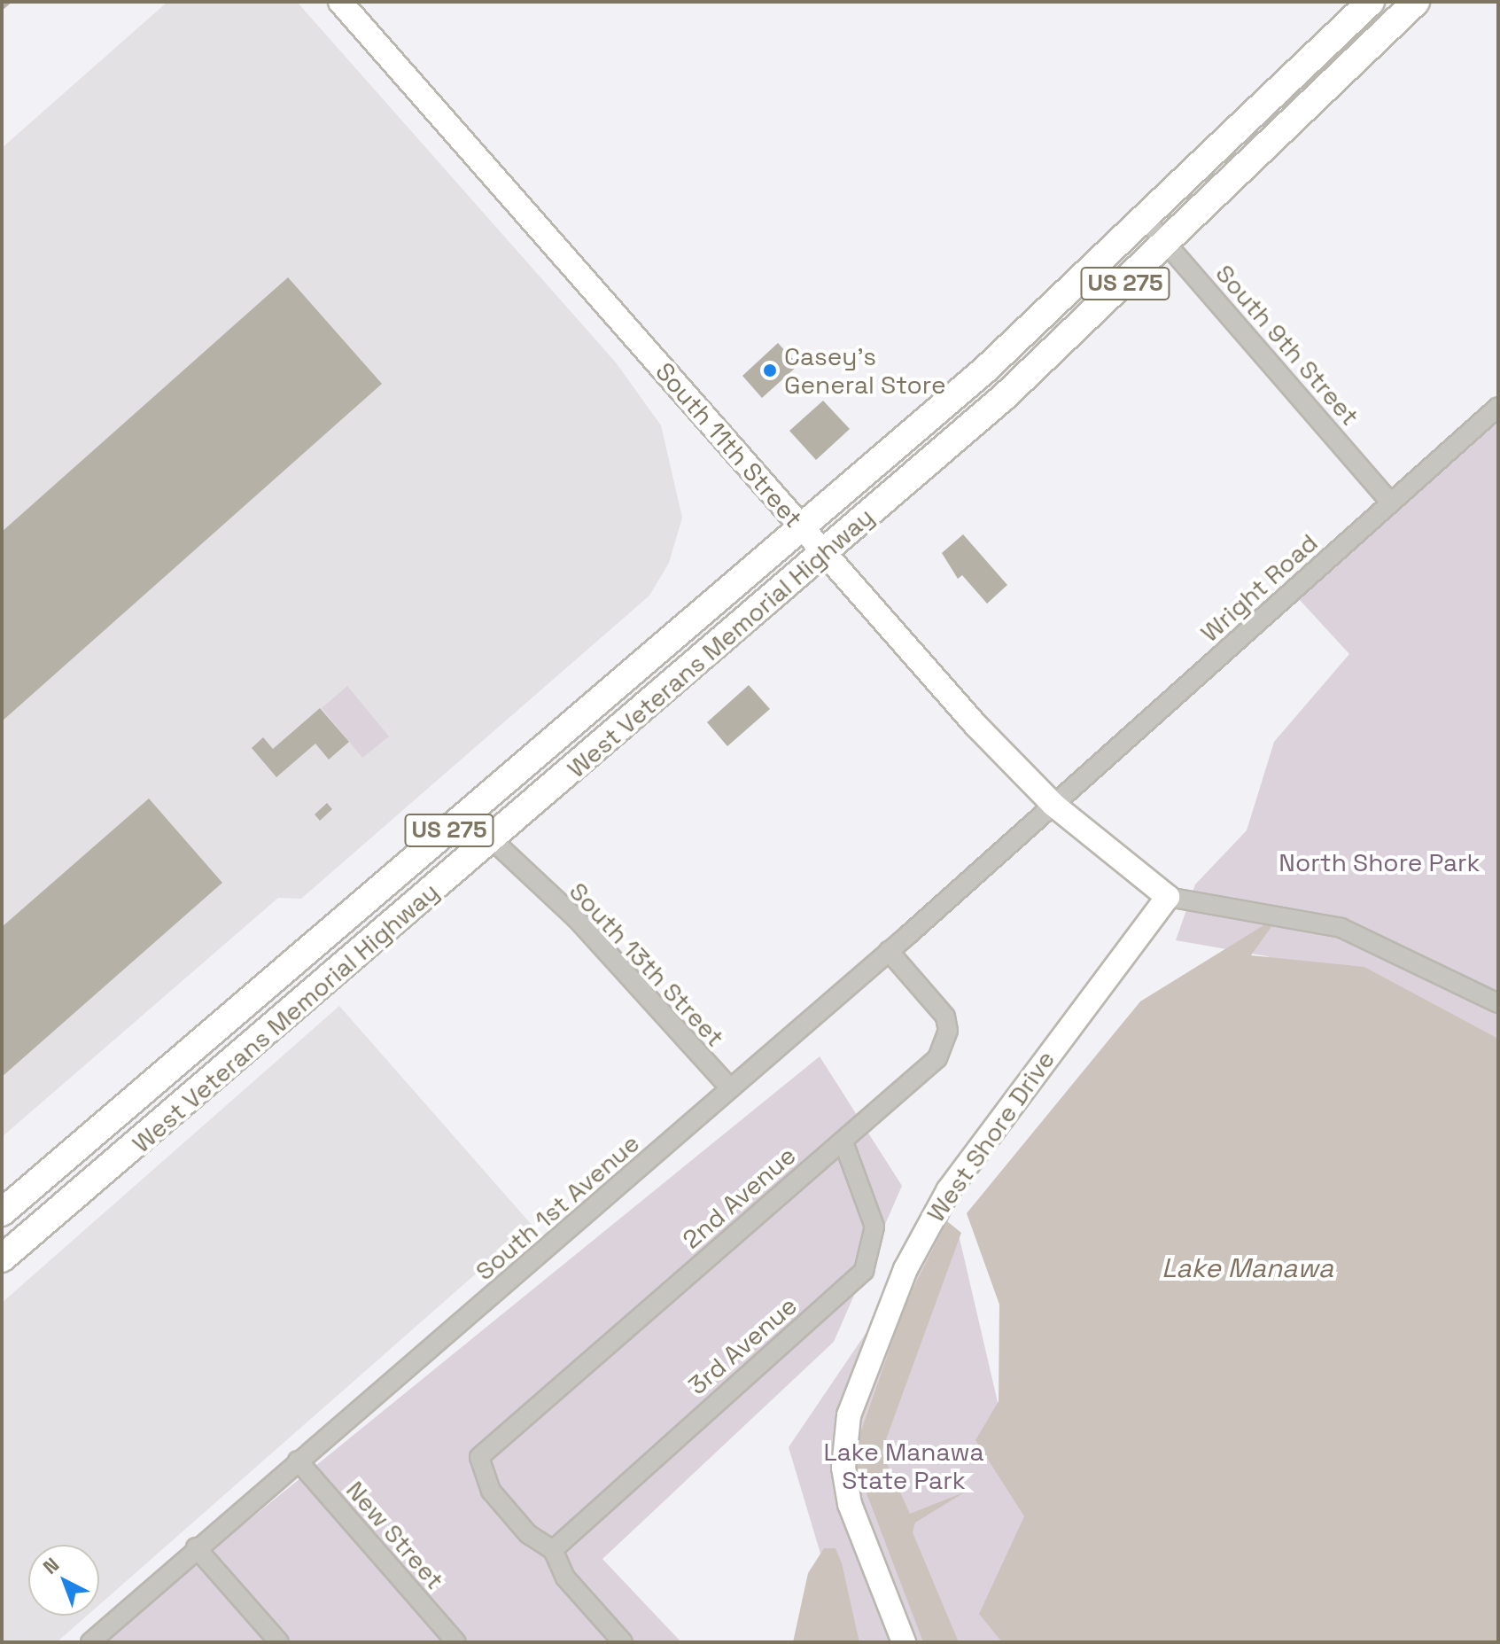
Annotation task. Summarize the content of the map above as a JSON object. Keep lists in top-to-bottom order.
{
  "streets": {
    "main road": ["US 275", "West Veterans Memorial Highway"],
    "street": [
      "South 9th Street",
      "South 11th Street",
      "Wright Road",
      "South 13th Street",
      "West Shore Drive",
      "2nd Avenue",
      "South 1st Avenue",
      "3rd Avenue",
      "New Street"
    ]
  },
  "crossings": [
    ["South 9th Street", "Wright Road"],
    ["South 9th Street", "West Veterans Memorial Highway"],
    ["South 11th Street", "Wright Road"],
    ["South 11th Street", "West Veterans Memorial Highway"],
    ["South 11th Street", "West Shore Drive"],
    ["South 11th Street", "South 1st Avenue"],
    ["Wright Road", "South 1st Avenue"],
    ["West Veterans Memorial Highway", "South 13th Street"],
    ["South 13th Street", "South 1st Avenue"],
    ["2nd Avenue", "South 1st Avenue"],
    ["2nd Avenue", "3rd Avenue"],
    ["South 1st Avenue", "New Street"]
  ],
  "water": ["Lake Manawa"],
  "parks": ["North Shore Park", "Lake Manawa State Park"],
  "places": ["Casey's General Store"],
  "north": "top left"
}
